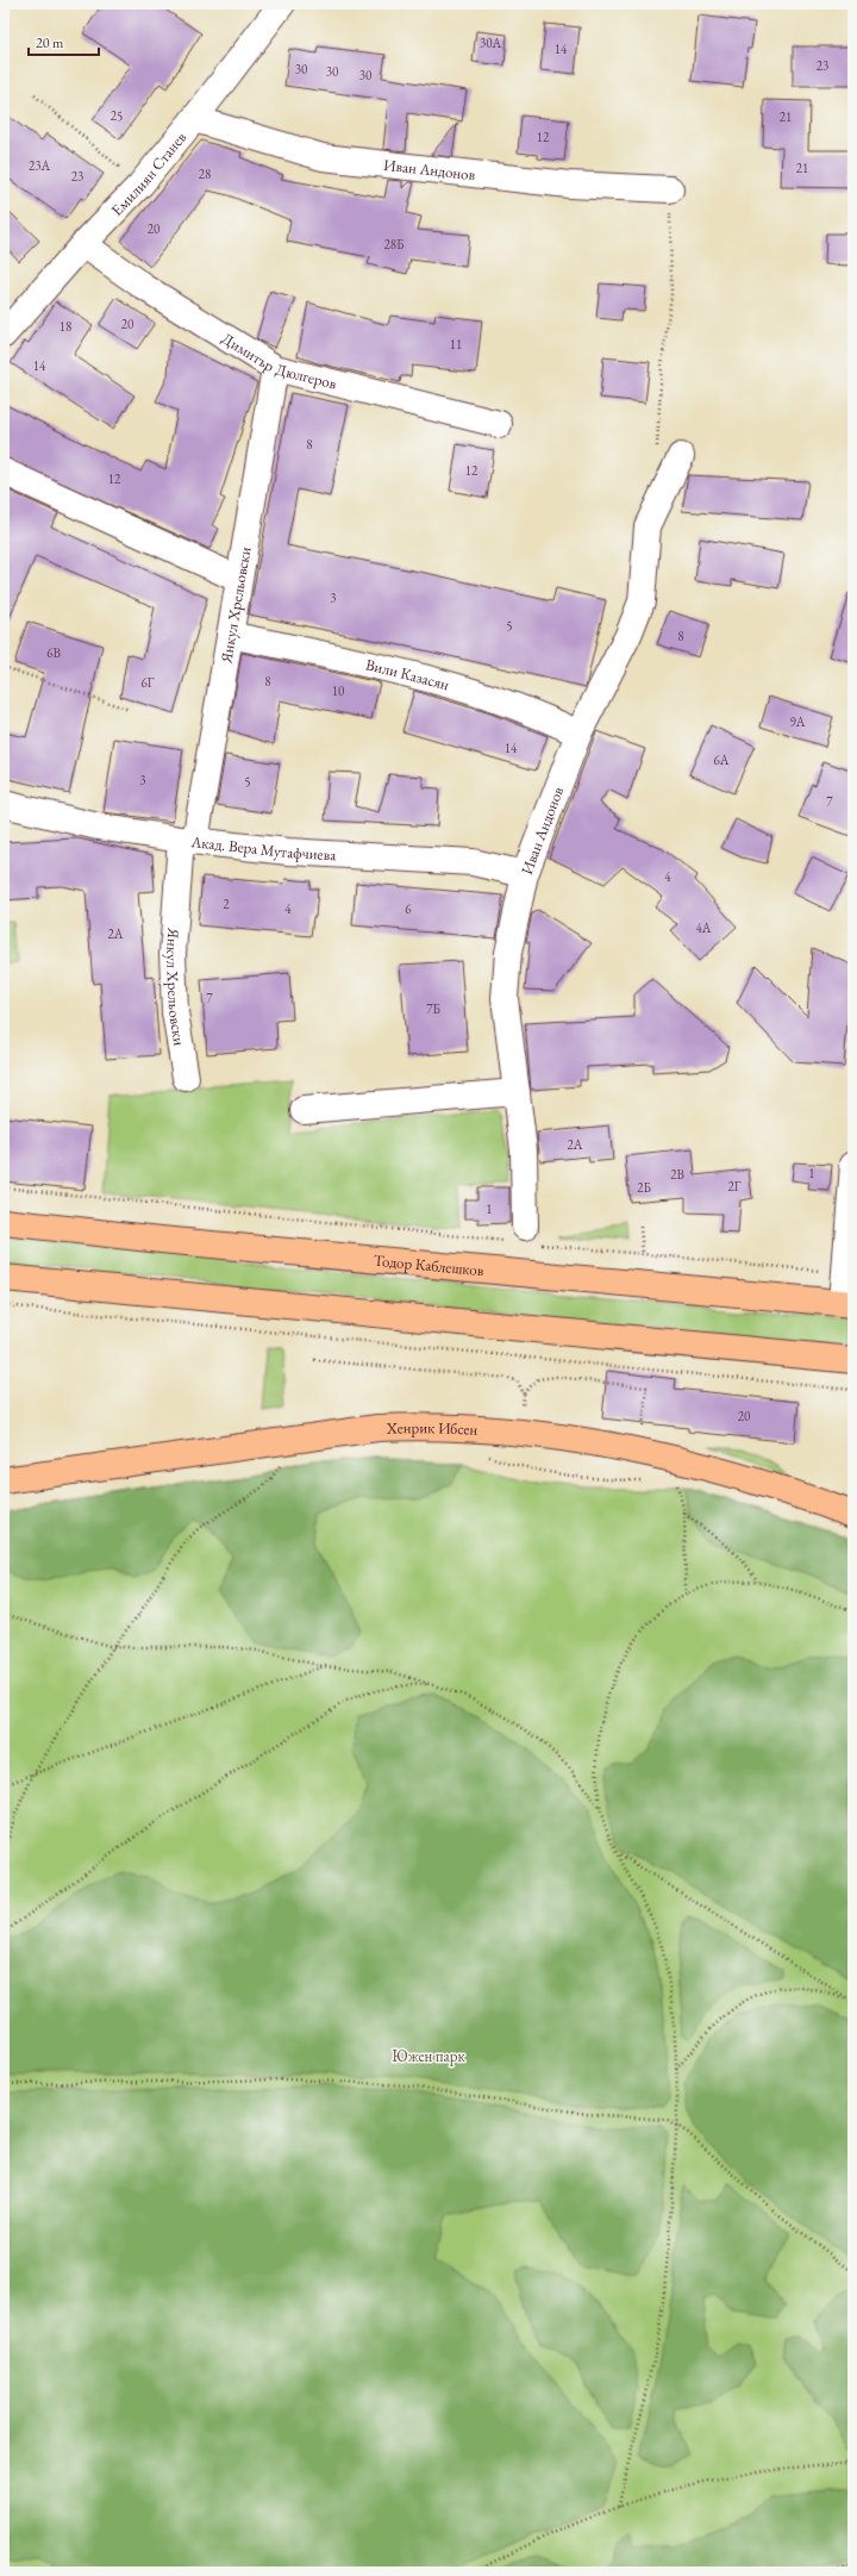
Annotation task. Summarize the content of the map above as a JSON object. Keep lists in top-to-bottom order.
{
  "streets": {
    "main road": ["Тодор Каблешков", "Хенрик Ибсен"],
    "street": [
      "Иван Андонов",
      "Емилиян Станев",
      "Димитър Дюлгеров",
      "Янкул Хрельовски",
      "Вили Казасян",
      "Акад. Вера Мутафчиева"
    ]
  },
  "crossings": [
    ["Иван Андонов", "Емилиян Станев"],
    ["Иван Андонов", "Вили Казасян"],
    ["Иван Андонов", "Акад. Вера Мутафчиева"],
    ["Емилиян Станев", "Димитър Дюлгеров"],
    ["Димитър Дюлгеров", "Янкул Хрельовски"],
    ["Янкул Хрельовски", "Вили Казасян"],
    ["Янкул Хрельовски", "Акад. Вера Мутафчиева"]
  ],
  "parks": ["Южен парк"],
  "house_numbers": [
    "30А",
    "14",
    "23",
    "30",
    "30",
    "30",
    "25",
    "21",
    "12",
    "23А",
    "21",
    "28",
    "23",
    "20",
    "28Б",
    "20",
    "18",
    "11",
    "14",
    "8",
    "12",
    "12",
    "3",
    "5",
    "8",
    "6В",
    "8",
    "6Г",
    "10",
    "9А",
    "14",
    "6А",
    "3",
    "5",
    "7",
    "4",
    "2",
    "4",
    "6",
    "4А",
    "2А",
    "7",
    "7Б",
    "2А",
    "1",
    "2В",
    "2Г",
    "2Б",
    "1",
    "20"
  ],
  "scale_bar": "20 m"
}
